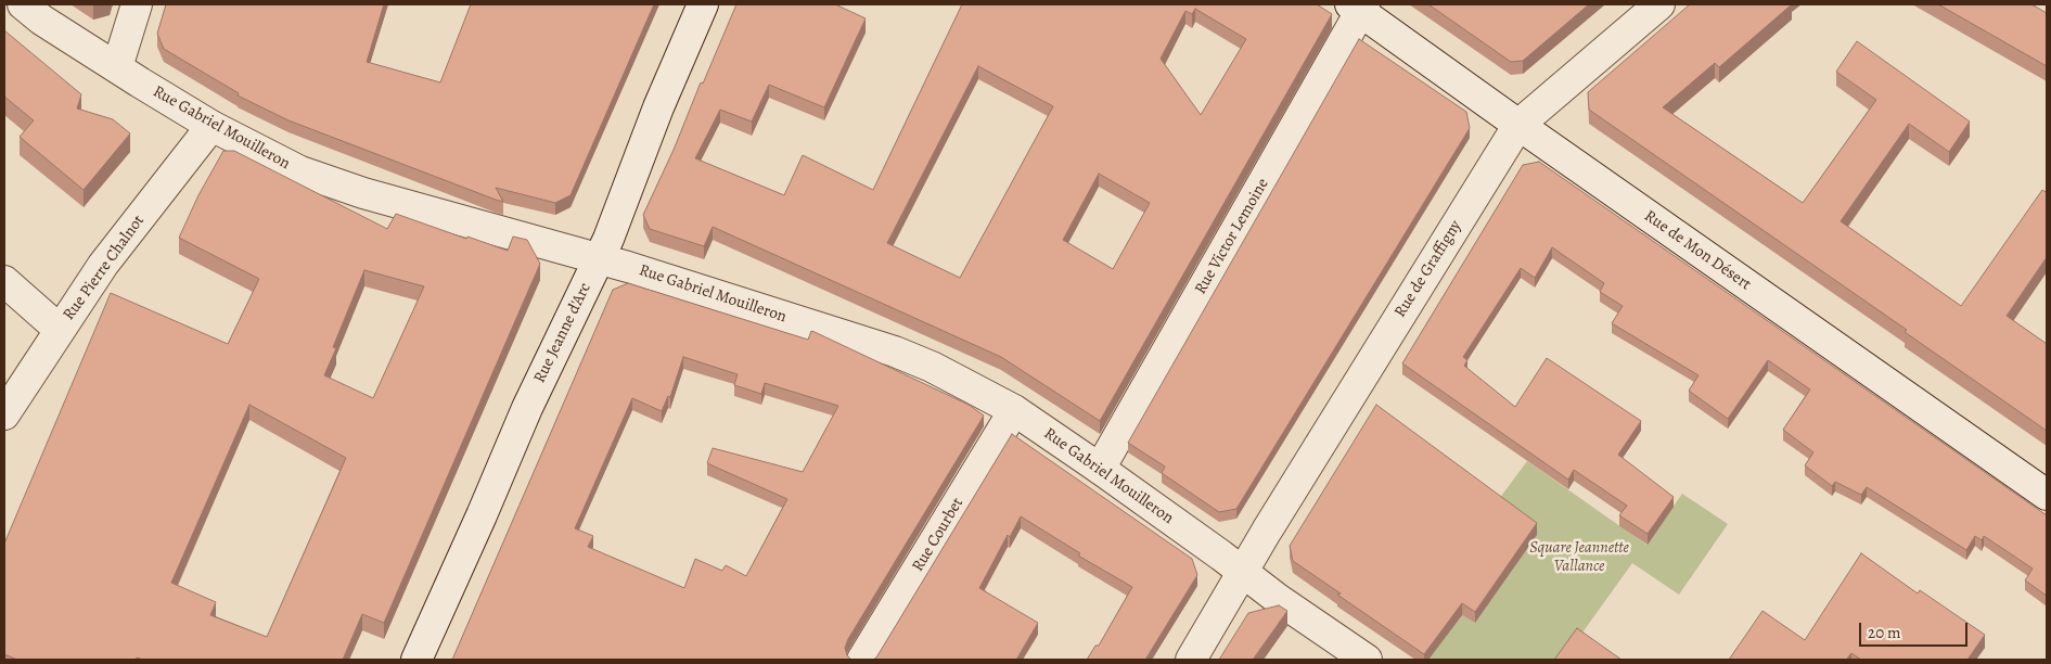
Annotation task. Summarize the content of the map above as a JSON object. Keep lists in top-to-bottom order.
{
  "streets": {
    "street": [
      "Rue Gabriel Mouilleron",
      "Rue Victor Lemoine",
      "Rue de Mon Désert",
      "Rue Pierre Chalnot",
      "Rue de Graffigny",
      "Rue Jeanne d'Arc",
      "Rue Courbet"
    ]
  },
  "crossings": [
    ["Rue Gabriel Mouilleron", "Rue Victor Lemoine"],
    ["Rue Gabriel Mouilleron", "Rue Pierre Chalnot"],
    ["Rue Gabriel Mouilleron", "Rue de Graffigny"],
    ["Rue Gabriel Mouilleron", "Rue Jeanne d'Arc"],
    ["Rue Gabriel Mouilleron", "Rue Courbet"],
    ["Rue Victor Lemoine", "Rue de Mon Désert"],
    ["Rue de Mon Désert", "Rue de Graffigny"]
  ],
  "parks": ["Square Jeannette Vallance"],
  "scale_bar": "20 m"
}
